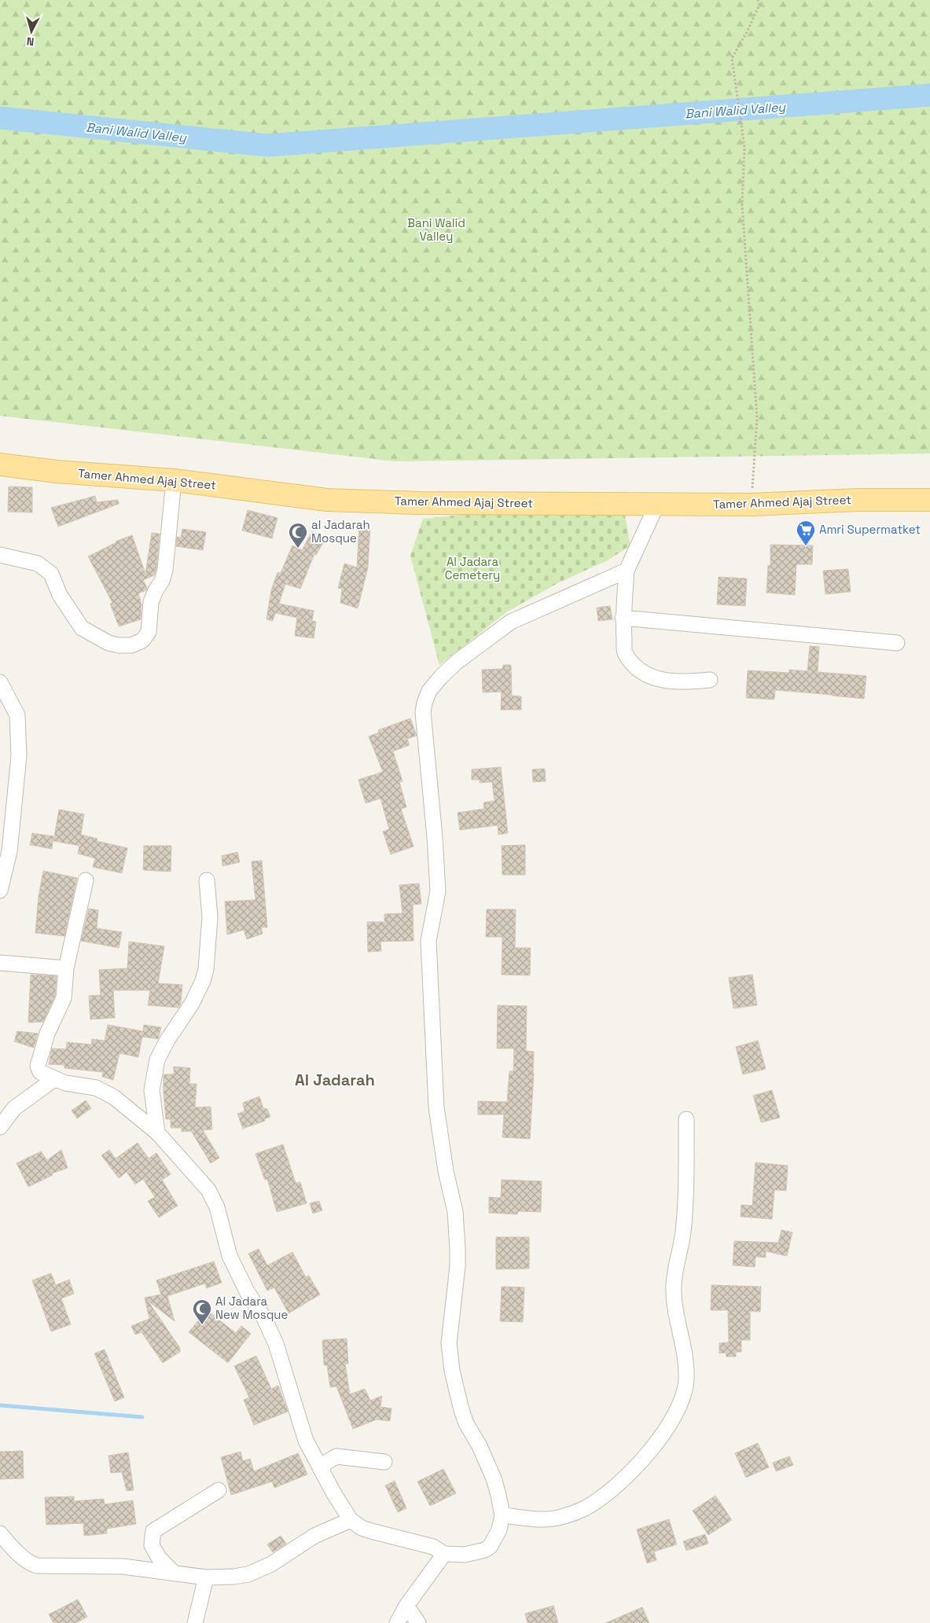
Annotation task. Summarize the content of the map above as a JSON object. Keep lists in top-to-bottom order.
{
  "streets": {
    "main road": ["Tamer Ahmed Ajaj Street"]
  },
  "districts": ["Al Jadarah"],
  "water": ["Bani Walid Valley"],
  "parks": ["Bani Walid Valley", "Al Jadara Cemetery"],
  "places": {
    "supermarket": ["Amri Supermatket"],
    "mosque": ["al Jadarah Mosque", "Al Jadara New Mosque"]
  },
  "north": "bottom"
}
